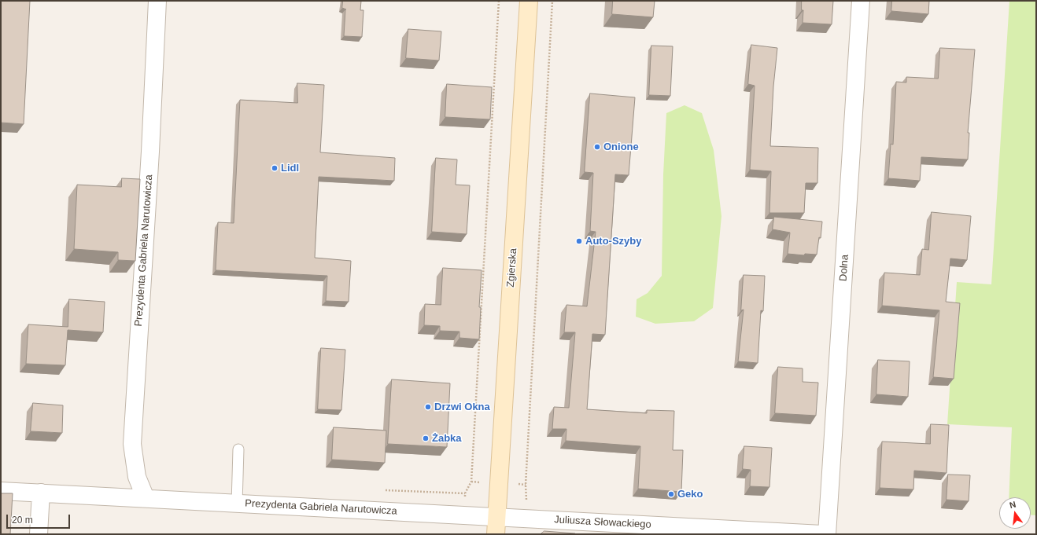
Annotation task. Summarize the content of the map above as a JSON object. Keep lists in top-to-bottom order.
{
  "streets": {
    "main road": ["Zgierska"],
    "street": ["Prezydenta Gabriela Narutowicza", "Dolna", "Juliusza Słowackiego"]
  },
  "crossings": [
    ["Prezydenta Gabriela Narutowicza", "Zgierska"],
    ["Prezydenta Gabriela Narutowicza", "Juliusza Słowackiego"],
    ["Zgierska", "Juliusza Słowackiego"]
  ],
  "places": [
    "Onione",
    "Lidl",
    "Auto-Szyby",
    "Drzwi Okna",
    "Żabka",
    "Geko"
  ],
  "scale_bar": "20 m",
  "north": "top"
}
